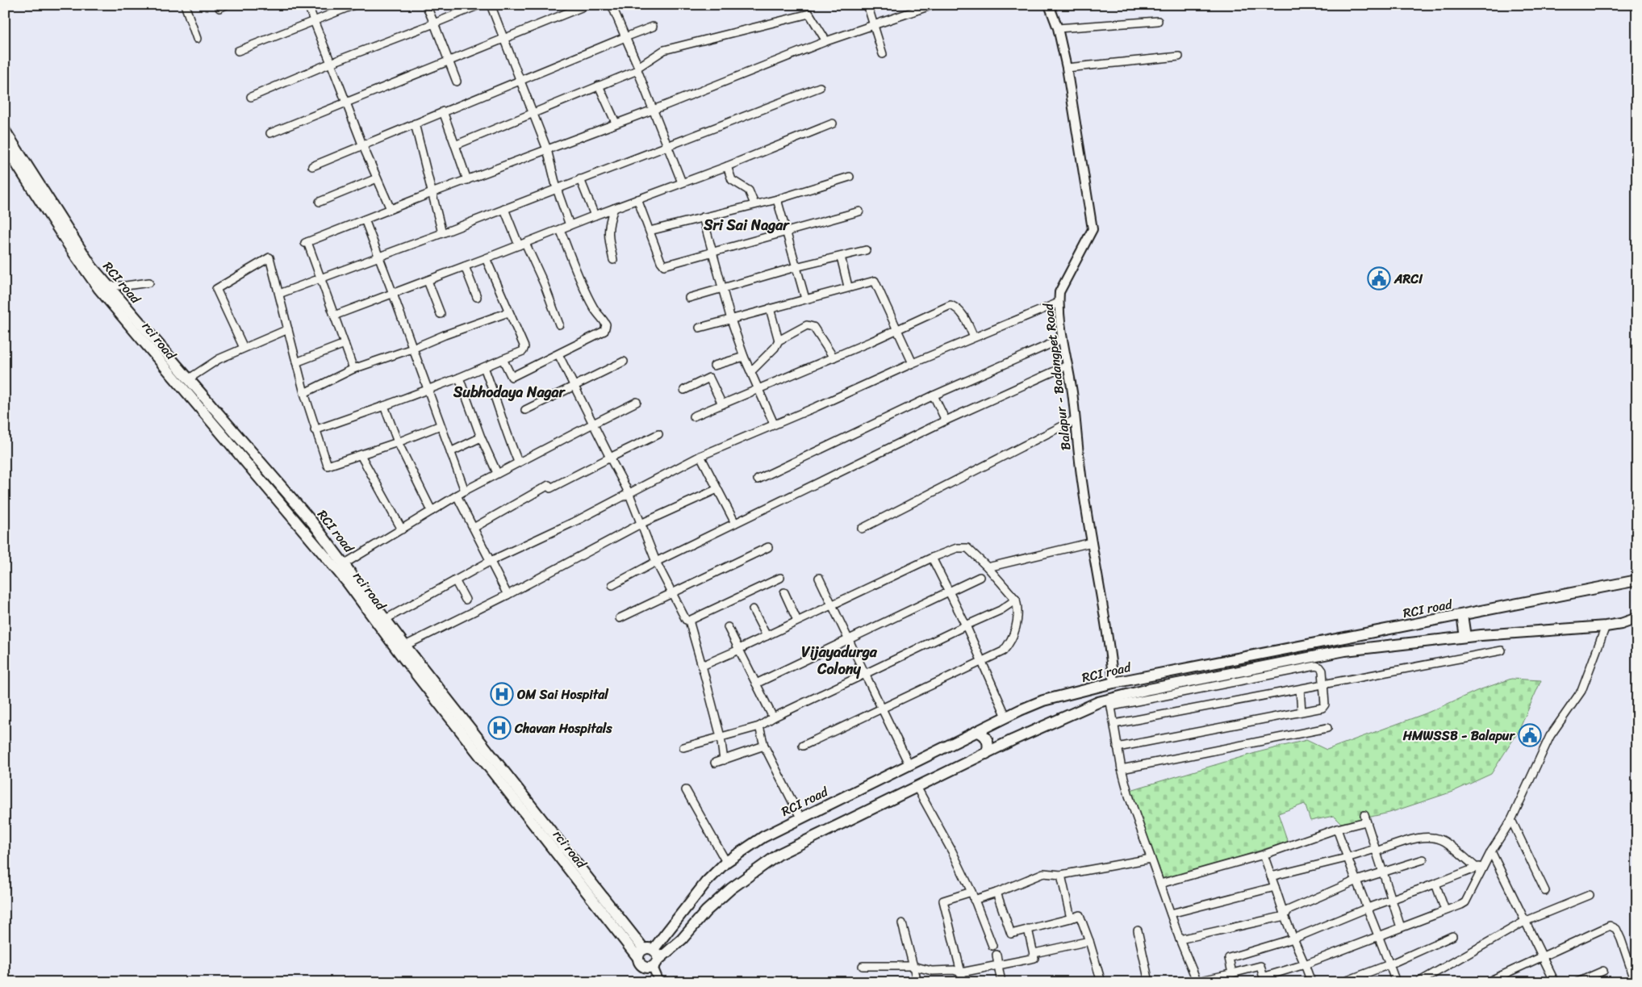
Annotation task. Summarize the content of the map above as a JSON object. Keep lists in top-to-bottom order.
{
  "streets": {
    "main road": ["RCI road", "rci road"],
    "street": ["Balapur - Badangpet Road"]
  },
  "crossings": [
    ["RCI road", "rci road"],
    ["RCI road", "Balapur - Badangpet Road"]
  ],
  "districts": ["Sri Sai Nagar", "Subhodaya Nagar", "Vijayadurga Colony"],
  "places": {
    "public building": ["ARCI", "HMWSSB - Balapur"],
    "hospital": ["OM Sai Hospital", "Chavan Hospitals"]
  }
}
